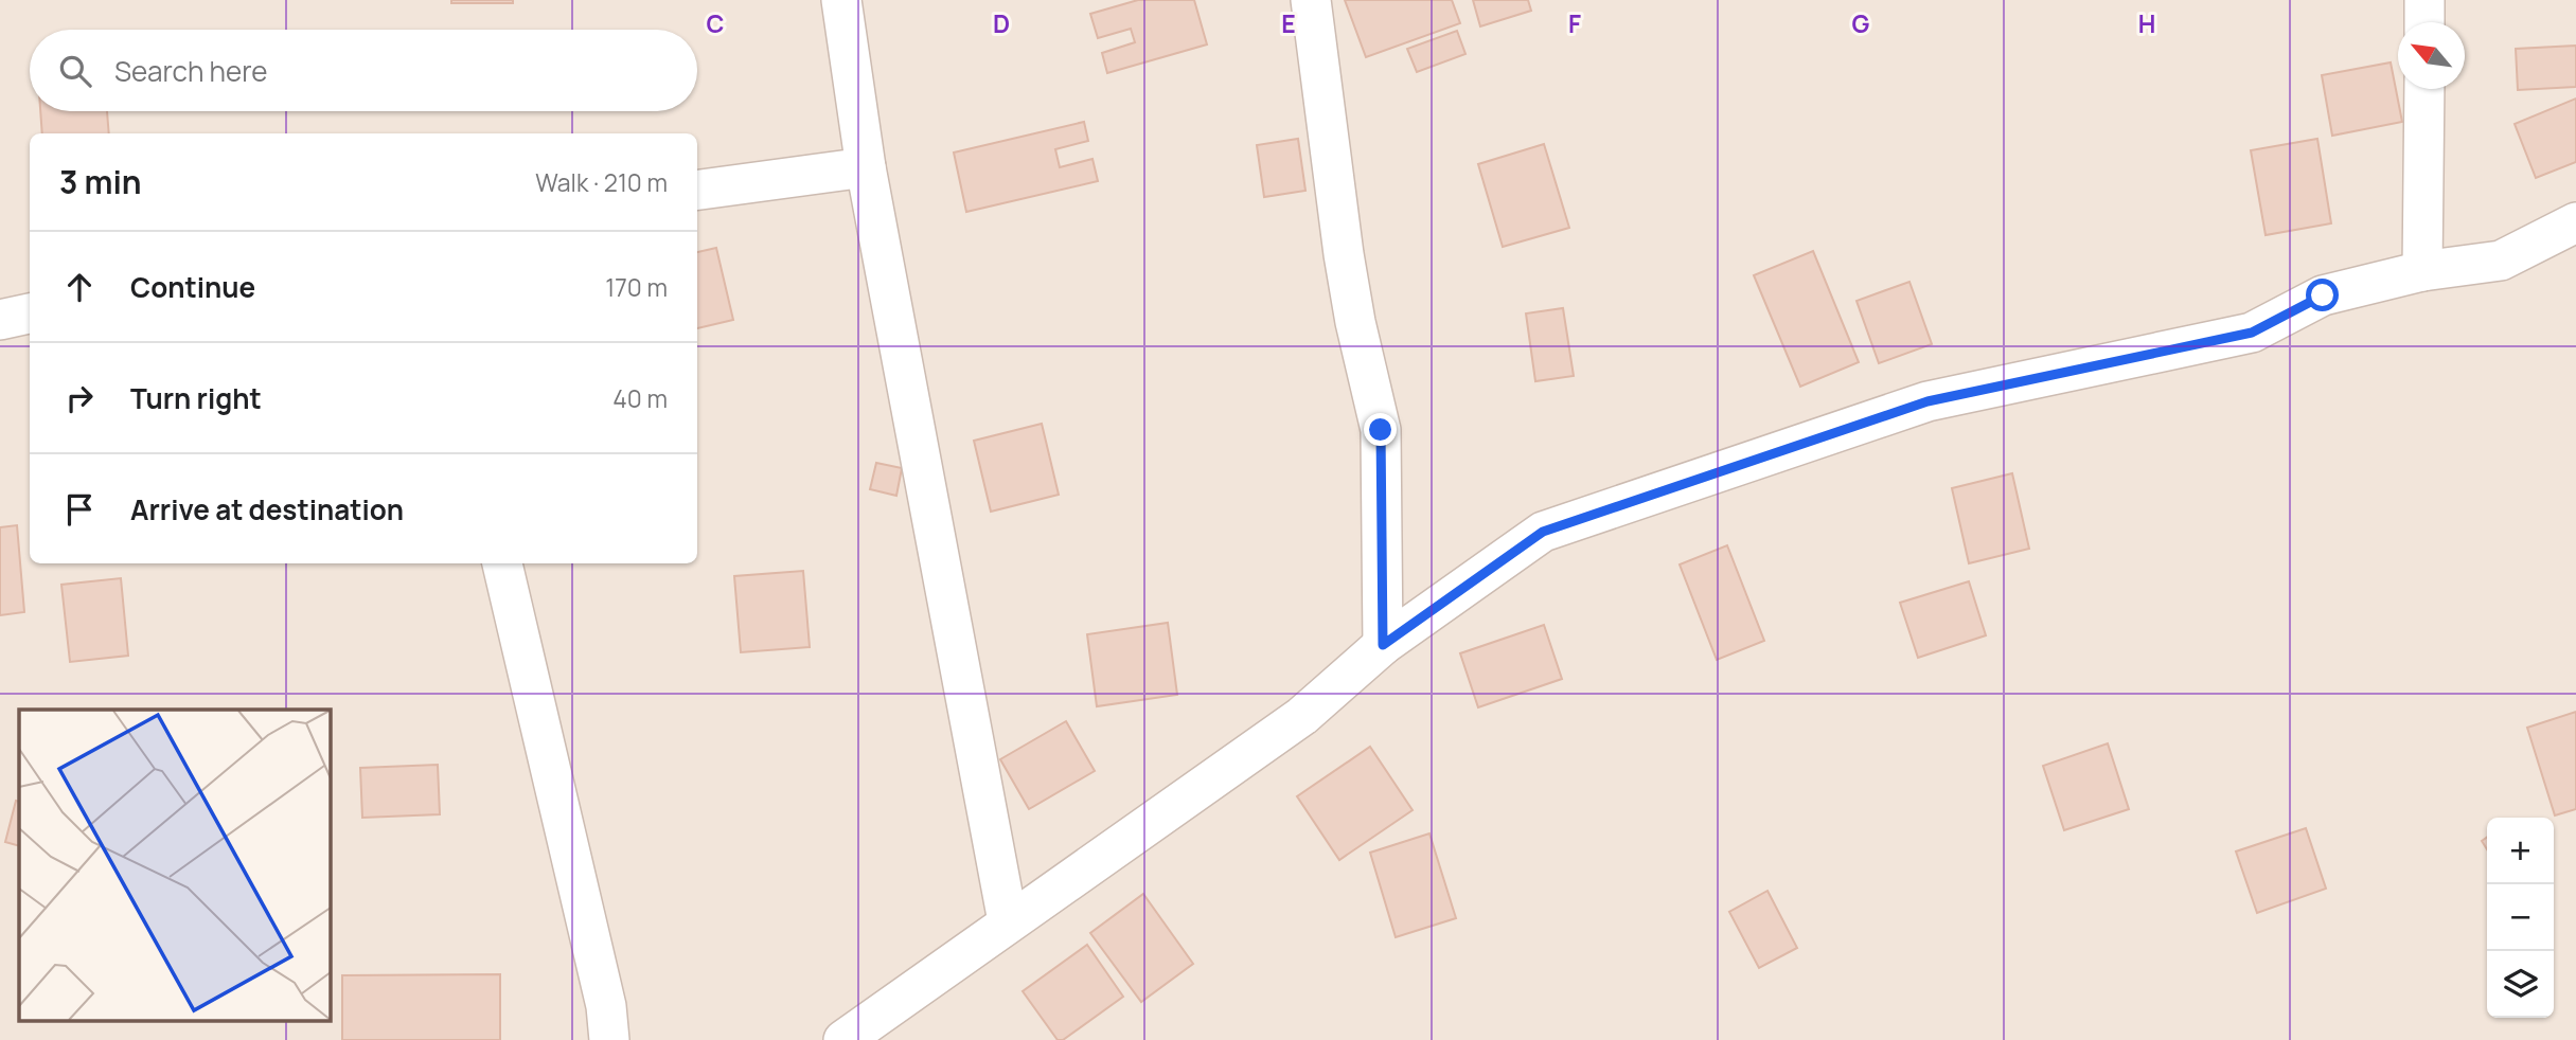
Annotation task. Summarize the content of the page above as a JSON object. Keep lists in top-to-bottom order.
{
  "north": "top left",
  "page": {
    "search": "Search here",
    "heading": ["3 min", "Walk · 210 m"],
    "list": [
      ["Continue", "170 m"],
      ["Turn right", "40 m"],
      "Arrive at destination"
    ],
    "map_buttons": ["+", "−"]
  },
  "grid": {
    "columns": [
      "C",
      "D",
      "E",
      "F",
      "G",
      "H"
    ]
  }
}
